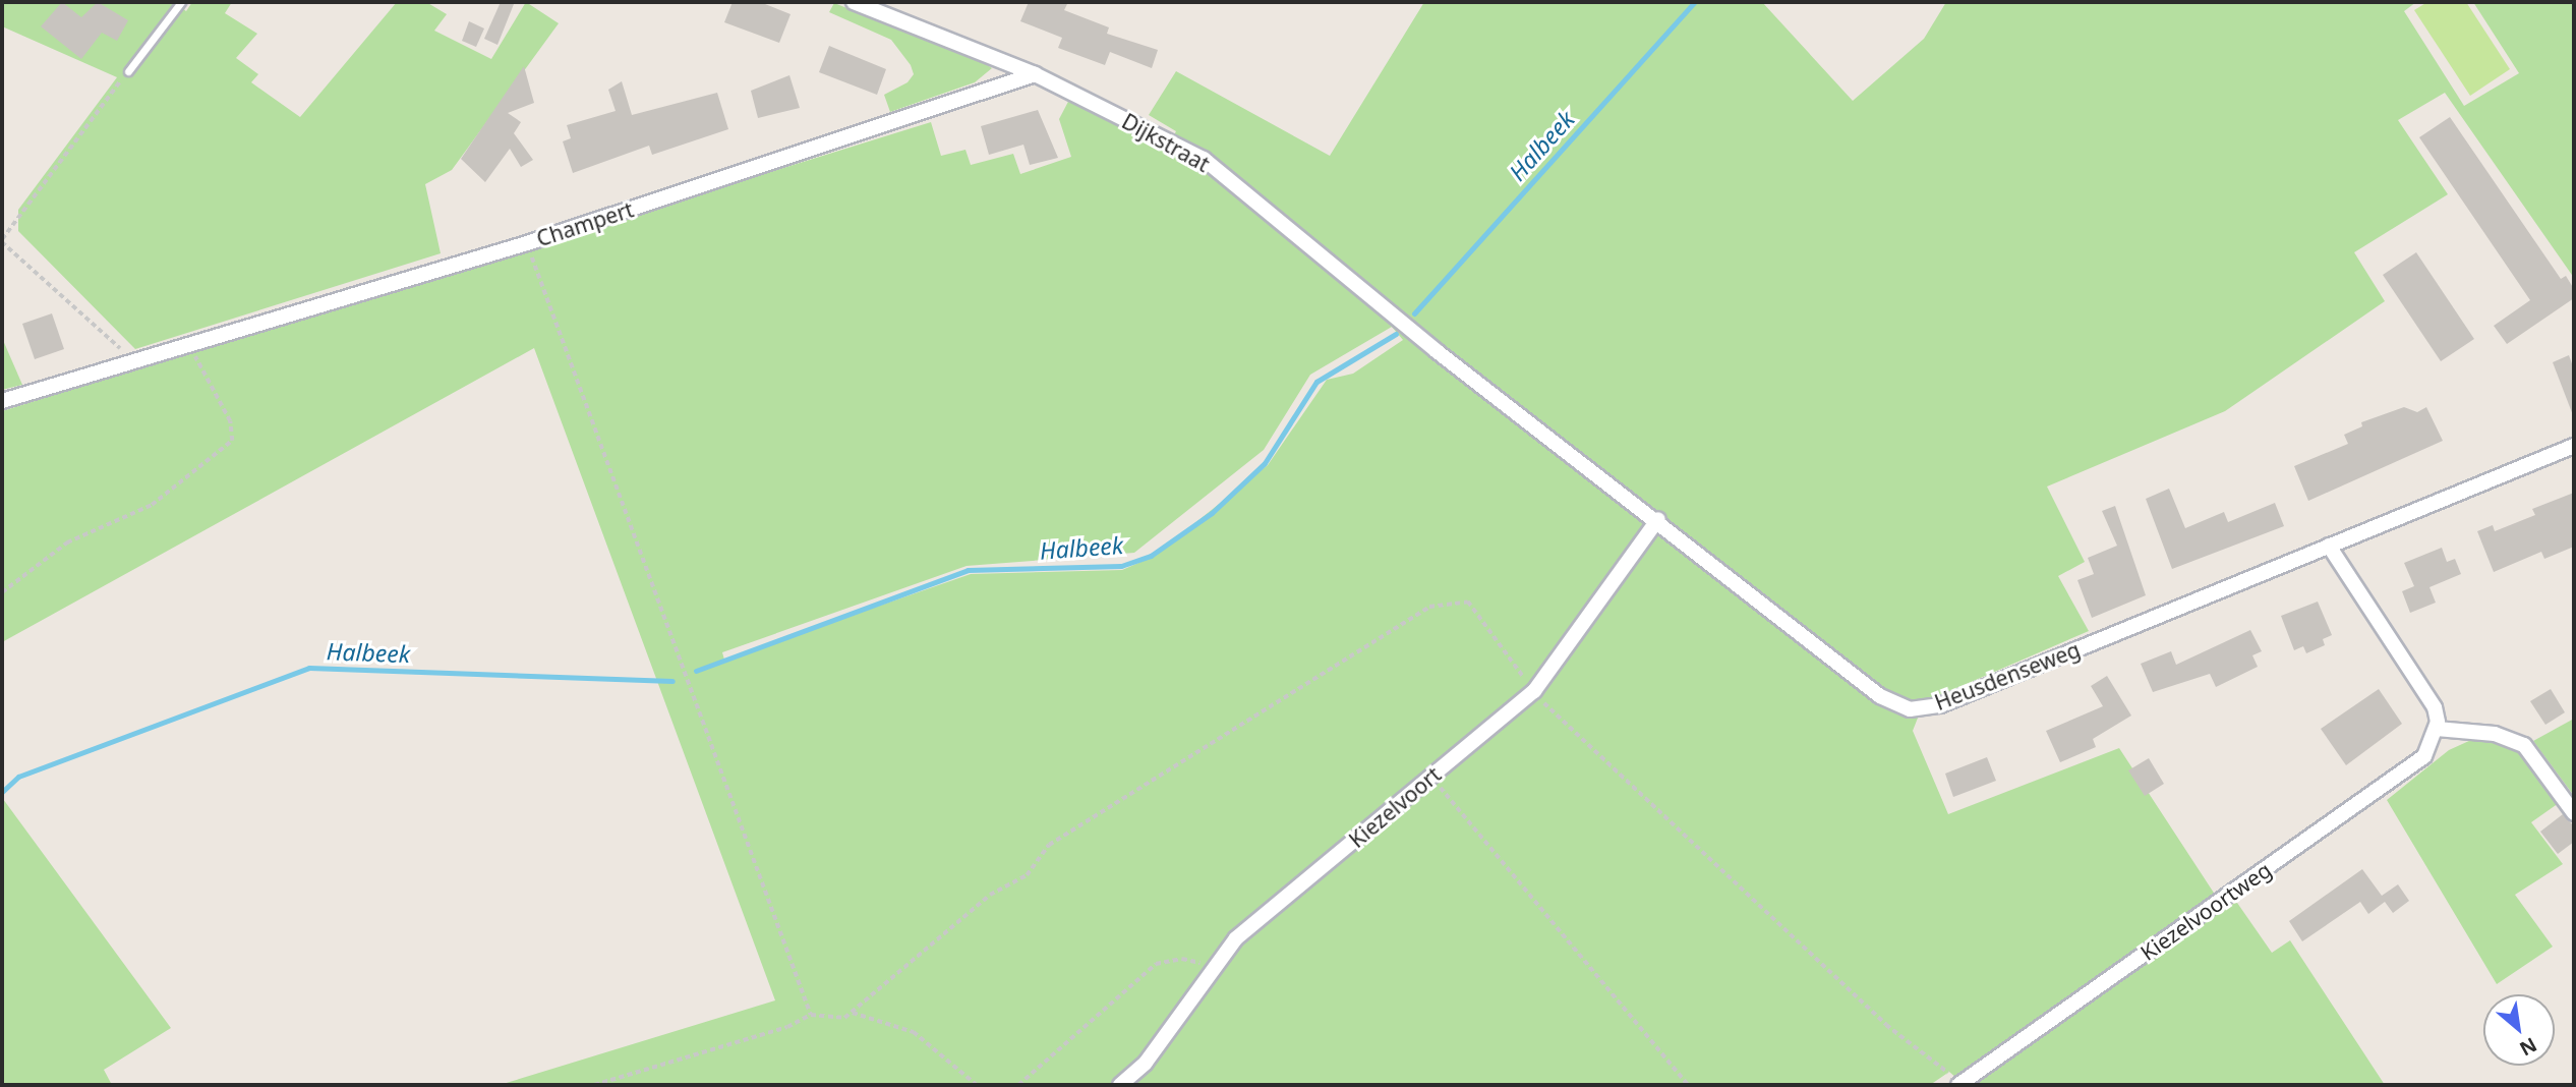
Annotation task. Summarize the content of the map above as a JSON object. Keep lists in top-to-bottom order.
{
  "streets": {
    "street": [
      "Dijkstraat",
      "Champert",
      "Heusdenseweg",
      "Kiezelvoort",
      "Kiezelvoortweg"
    ]
  },
  "crossings": [
    ["Dijkstraat", "Champert"],
    ["Dijkstraat", "Heusdenseweg"],
    ["Heusdenseweg", "Kiezelvoort"]
  ],
  "water": ["Halbeek"],
  "north": "bottom right"
}
